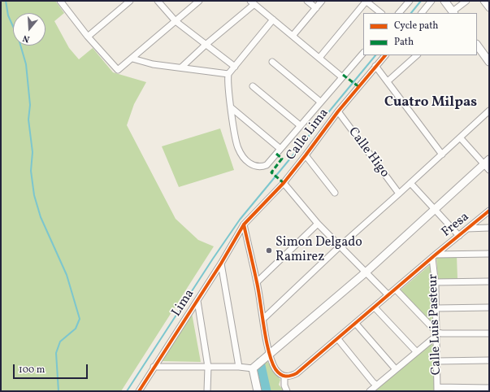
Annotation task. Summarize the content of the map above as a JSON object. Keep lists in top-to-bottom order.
{
  "streets": {
    "street": [
      "Calle Lima",
      "Calle Higo",
      "Fresa",
      "Lima",
      "Calle Luis Pasteur"
    ]
  },
  "crossings": [
    ["Calle Lima", "Calle Higo"],
    ["Calle Lima", "Lima"],
    ["Fresa", "Calle Luis Pasteur"]
  ],
  "districts": ["Cuatro Milpas"],
  "places": ["Simon Delgado Ramirez"],
  "legend": ["Cycle path", "Path"],
  "scale_bar": "100 m",
  "north": "bottom"
}
